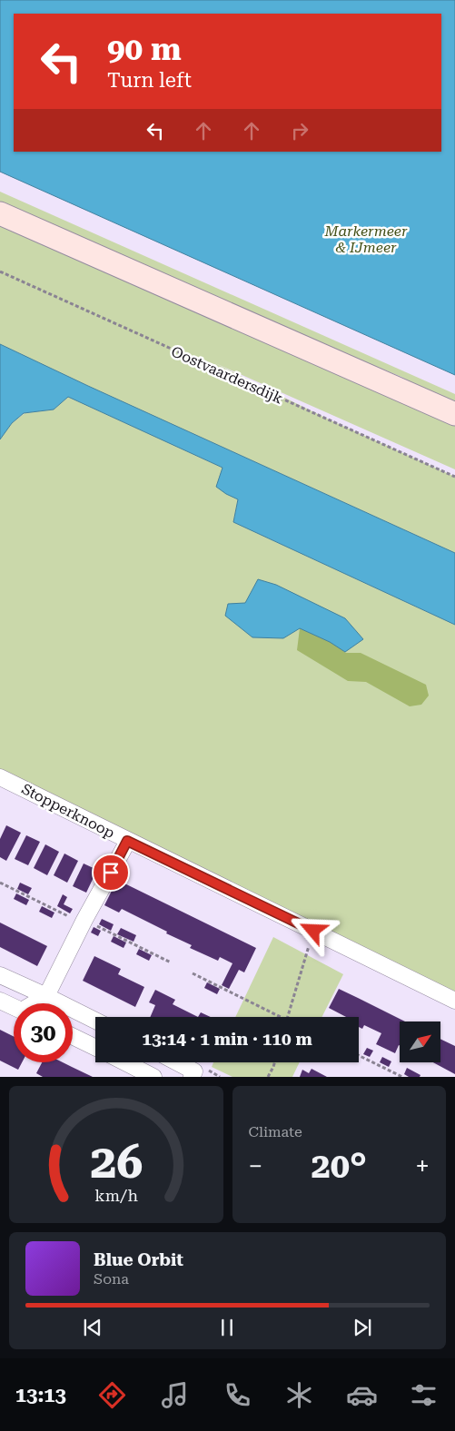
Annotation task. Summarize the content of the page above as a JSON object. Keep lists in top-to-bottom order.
{
  "streets": {
    "street": ["Stopperknoop"],
    "path": ["Oostvaardersdijk"]
  },
  "parks": ["Markermeer & IJmeer"],
  "north": "top right",
  "page": {
    "turn": ["90 m", "Turn left"],
    "limit": "30",
    "trip": "13:14 · 1 min · 110 m",
    "tile": "Climate",
    "heat": ["−", "20°", "+"],
    "song": ["Blue Orbit", "Sona"],
    "tabs": "13:13",
    "gauge": ["26", "km/h"]
  }
}
